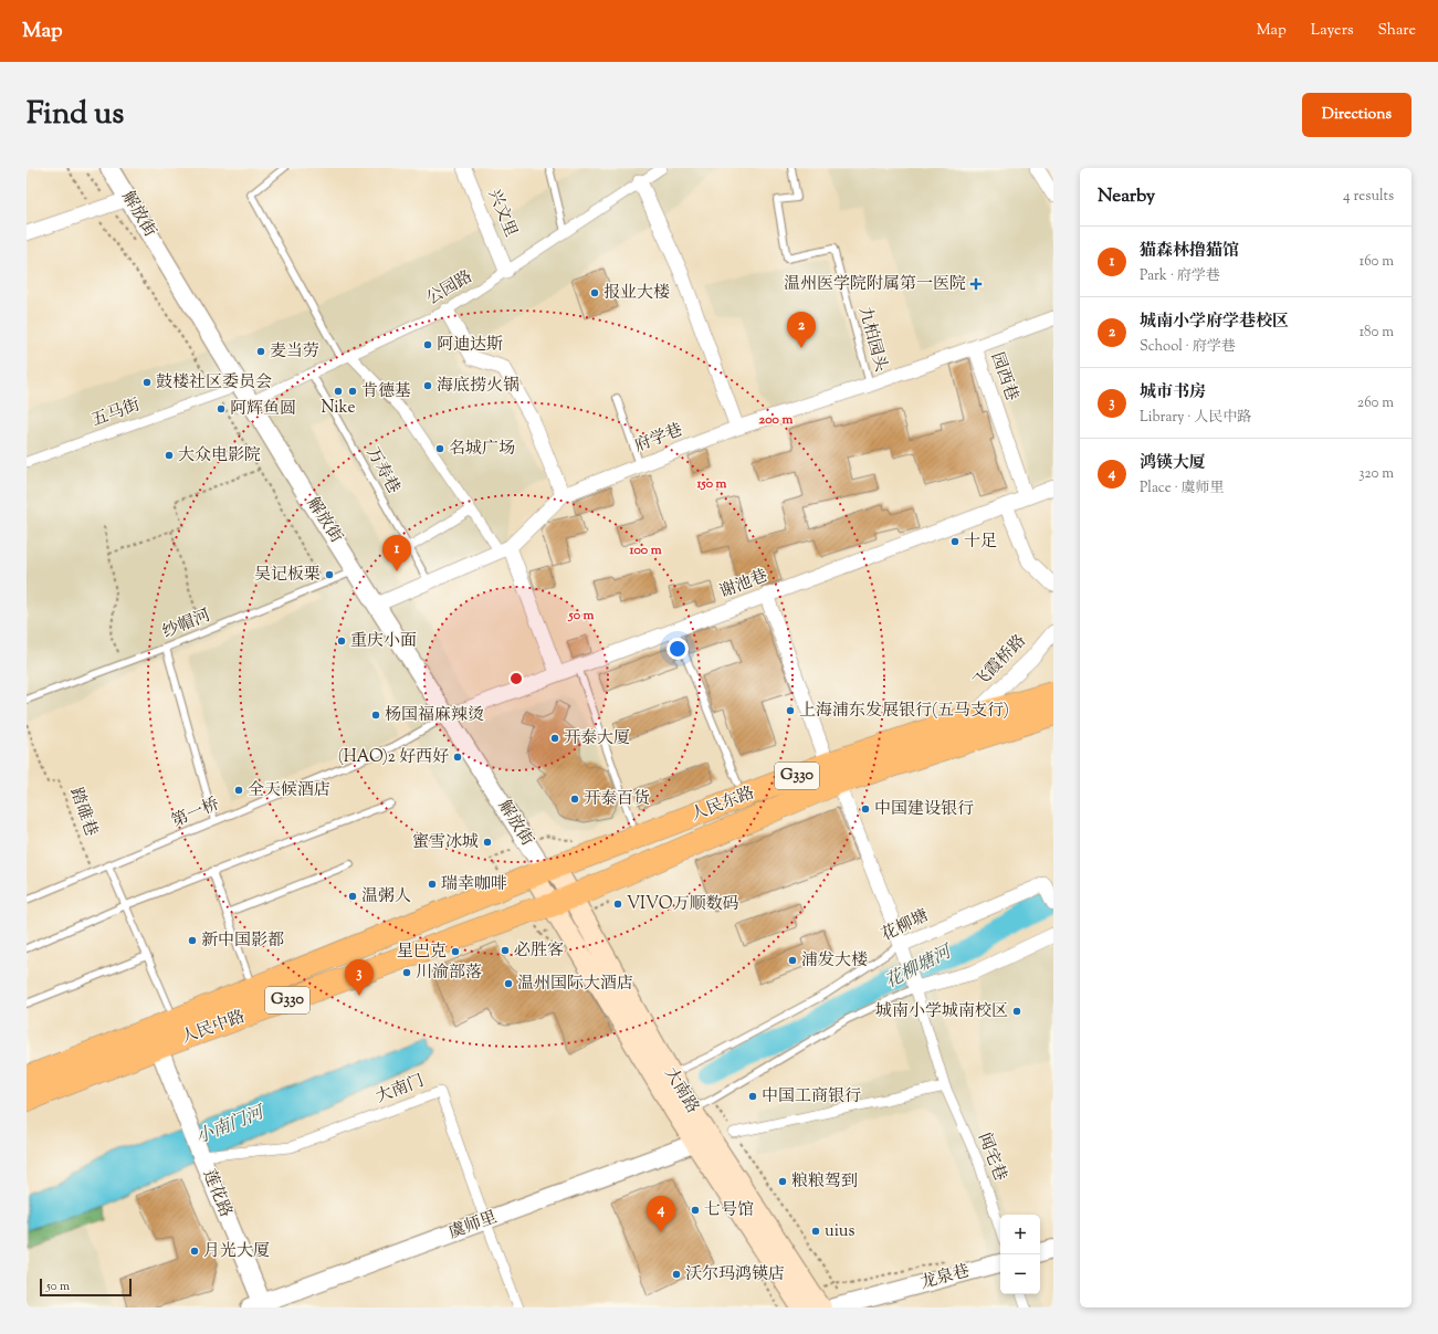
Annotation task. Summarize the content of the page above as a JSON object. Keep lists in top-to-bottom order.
{
  "streets": {
    "highway": ["G330", "人民东路", "人民中路"],
    "main road": ["大南路"],
    "street": [
      "兴文里",
      "解放街",
      "公园路",
      "园西巷",
      "五马街",
      "府学巷",
      "谢池巷",
      "飞霞桥路",
      "花柳塘",
      "大南门",
      "闻宅巷",
      "莲花路",
      "虞师里",
      "龙泉巷"
    ],
    "lane": [
      "九柏园头",
      "万寿巷",
      "纱帽河",
      "第一桥"
    ],
    "path": ["踏碓巷"]
  },
  "crossings": [
    ["兴文里", "公园路"],
    ["解放街", "公园路"],
    ["解放街", "五马街"],
    ["解放街", "府学巷"],
    ["解放街", "谢池巷"],
    ["解放街", "纱帽河"],
    ["解放街", "人民东路"],
    ["解放街", "第一桥"],
    ["解放街", "人民中路"],
    ["解放街", "大南路"],
    ["公园路", "万寿巷"],
    ["九柏园头", "府学巷"],
    ["园西巷", "府学巷"],
    ["园西巷", "谢池巷"],
    ["府学巷", "万寿巷"],
    ["谢池巷", "第一桥"],
    ["飞霞桥路", "人民东路"],
    ["人民东路", "人民中路"],
    ["人民东路", "大南路"],
    ["踏碓巷", "第一桥"],
    ["花柳塘", "大南路"],
    ["人民中路", "大南路"],
    ["人民中路", "莲花路"],
    ["大南门", "莲花路"],
    ["大南门", "虞师里"],
    ["大南路", "虞师里"],
    ["莲花路", "虞师里"]
  ],
  "water": ["花柳塘河", "小南门河"],
  "places": {
    "health": ["温州医学院附属第一医院"],
    "other": [
      "报业大楼",
      "阿迪达斯",
      "麦当劳",
      "鼓楼社区委员会",
      "海底捞火锅",
      "Nike",
      "肯德基",
      "阿辉鱼圆",
      "名城广场",
      "大众电影院",
      "十足",
      "吴记板栗",
      "重庆小面",
      "上海浦东发展银行(五马支行)",
      "杨国福麻辣烫",
      "开泰大厦",
      "(HAO)2 好西好",
      "全天候酒店",
      "开泰百货",
      "中国建设银行",
      "蜜雪冰城",
      "瑞幸咖啡",
      "温粥人",
      "VIVO万顺数码",
      "新中国影都",
      "必胜客",
      "星巴克",
      "浦发大楼",
      "川渝部落",
      "温州国际大酒店",
      "城南小学城南校区",
      "中国工商银行",
      "粮粮驾到",
      "七号馆",
      "uius",
      "月光大厦",
      "沃尔玛鸿锳店"
    ]
  },
  "scale_bar": "50 m",
  "page": {
    "header": "Map",
    "nav": ["Map", "Layers", "Share"],
    "title": "Find us",
    "buttons": "Directions",
    "heading": ["Nearby", "4 results"],
    "list": [
      {
        "mark": "1",
        "name": "猫森林撸猫馆",
        "note": "Park · 府学巷",
        "value": "160 m"
      },
      {
        "mark": "2",
        "name": "城南小学府学巷校区",
        "note": "School · 府学巷",
        "value": "180 m"
      },
      {
        "mark": "3",
        "name": "城市书房",
        "note": "Library · 人民中路",
        "value": "260 m"
      },
      {
        "mark": "4",
        "name": "鸿锳大厦",
        "note": "Place · 虞师里",
        "value": "320 m"
      }
    ],
    "pins": [
      "2",
      "1",
      "3",
      "4"
    ],
    "map_buttons": ["+", "−"],
    "scale": "50 m"
  },
  "rings": [
    "200 m",
    "150 m",
    "100 m",
    "50 m"
  ]
}
